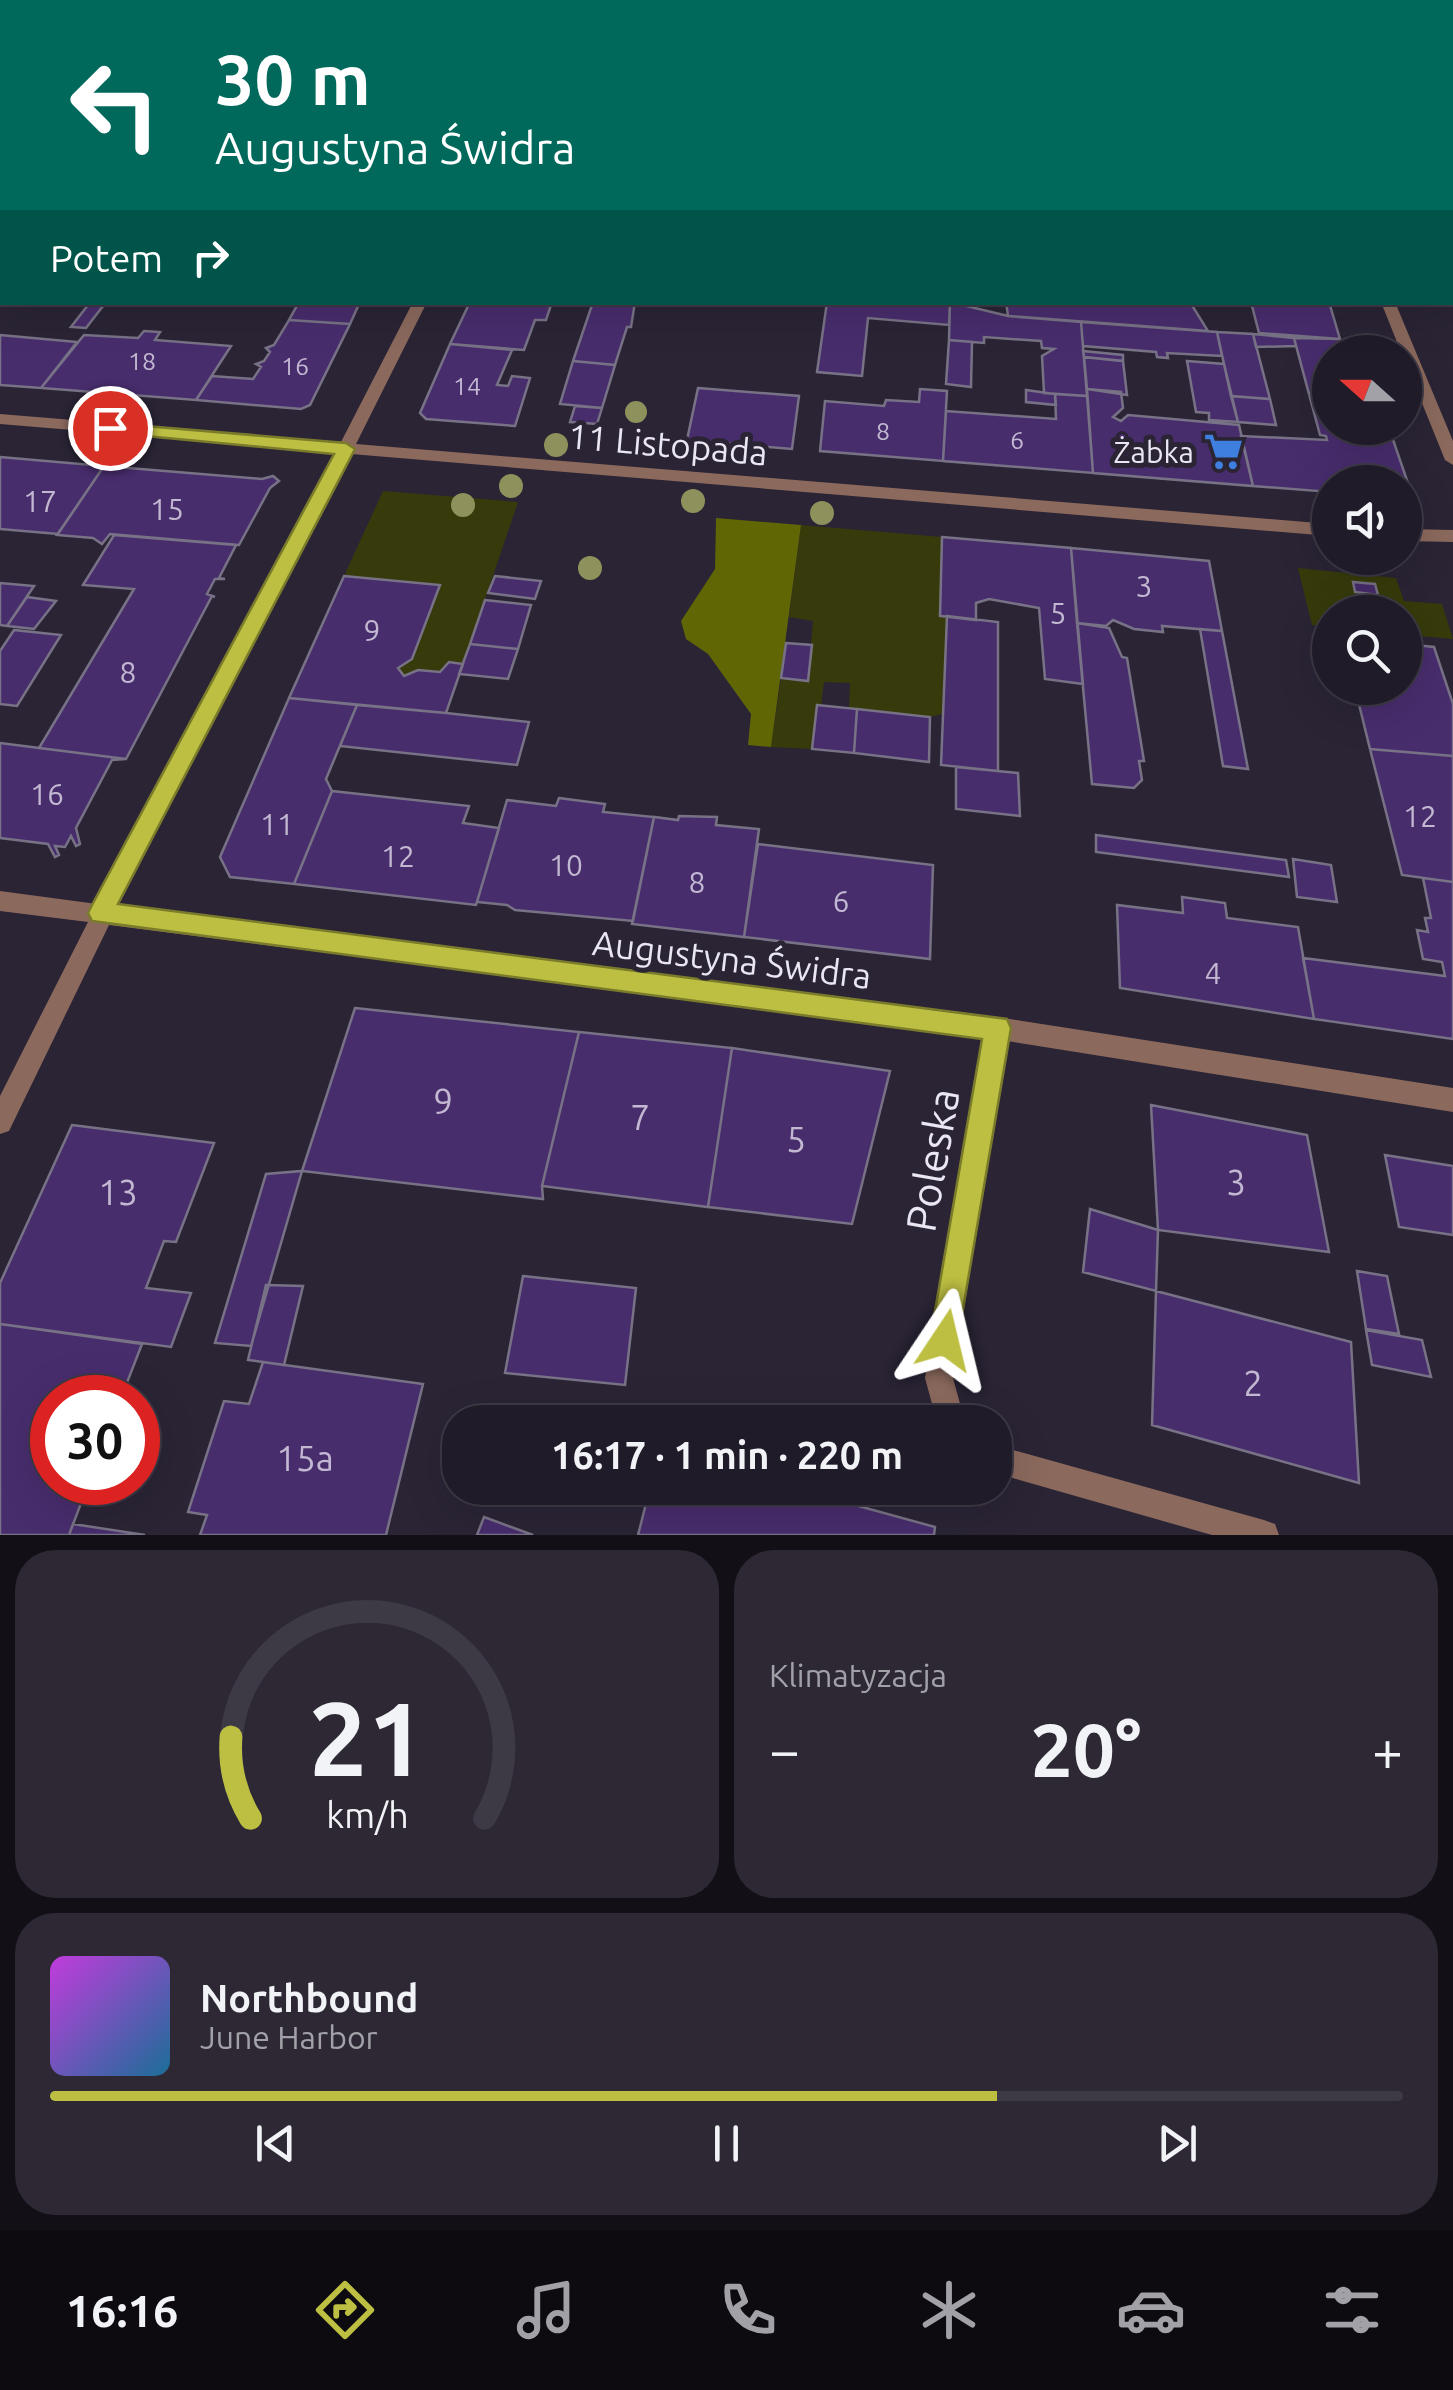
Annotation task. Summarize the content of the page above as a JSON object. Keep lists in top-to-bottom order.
{
  "streets": {
    "street": ["11 Listopada", "Augustyna Świdra", "Poleska"]
  },
  "crossings": [
    ["Augustyna Świdra", "Poleska"]
  ],
  "places": {
    "supermarket": ["Żabka"]
  },
  "house_numbers": [
    "18",
    "16",
    "14",
    "8",
    "6",
    "17",
    "15",
    "3",
    "5",
    "9",
    "8",
    "16",
    "12",
    "11",
    "12",
    "10",
    "8",
    "6",
    "4",
    "9",
    "7",
    "5",
    "3",
    "13",
    "2",
    "15a"
  ],
  "north": "left",
  "page": {
    "turn": ["30 m", "Augustyna Świdra"],
    "then": "Potem",
    "limit": "30",
    "trip": "16:17 · 1 min · 220 m",
    "tile": "Klimatyzacja",
    "heat": ["−", "20°", "+"],
    "song": ["Northbound", "June Harbor"],
    "tabs": "16:16",
    "gauge": ["21", "km/h"]
  }
}
